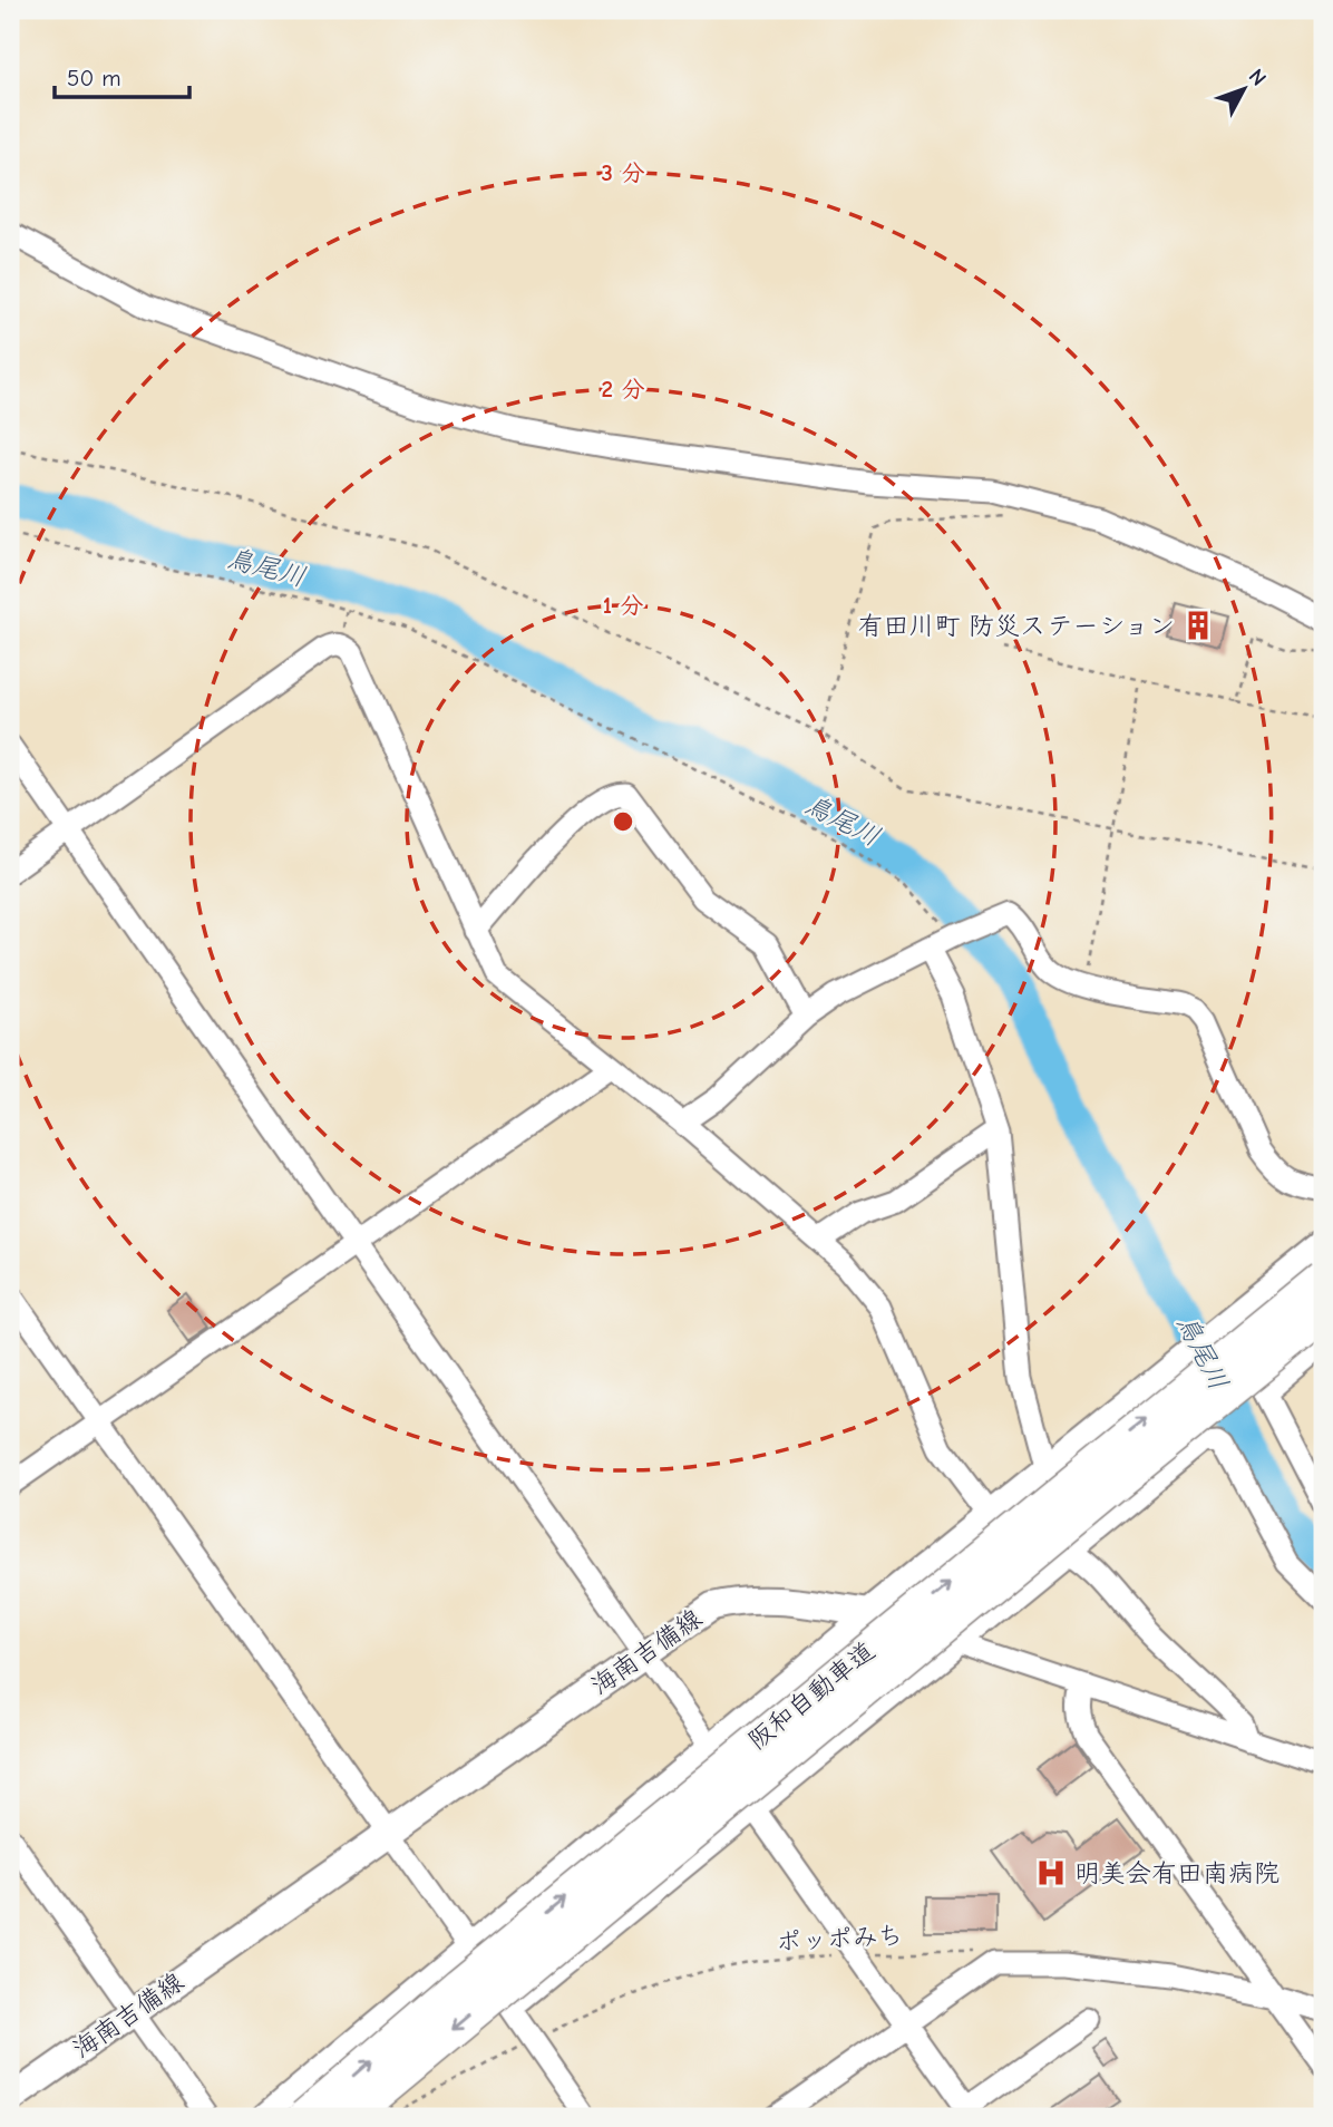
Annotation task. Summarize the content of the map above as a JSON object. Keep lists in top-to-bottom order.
{
  "streets": {
    "highway": ["阪和自動車道"],
    "main road": ["海南吉備線"],
    "path": ["ポッポみち"]
  },
  "water": ["鳥尾川"],
  "places": {
    "building": ["有田川町 防災ステーション"],
    "hospital": ["明美会有田南病院"]
  },
  "scale_bar": "50 m",
  "north": "top right",
  "rings": ["3 分", "2 分", "1 分"]
}
